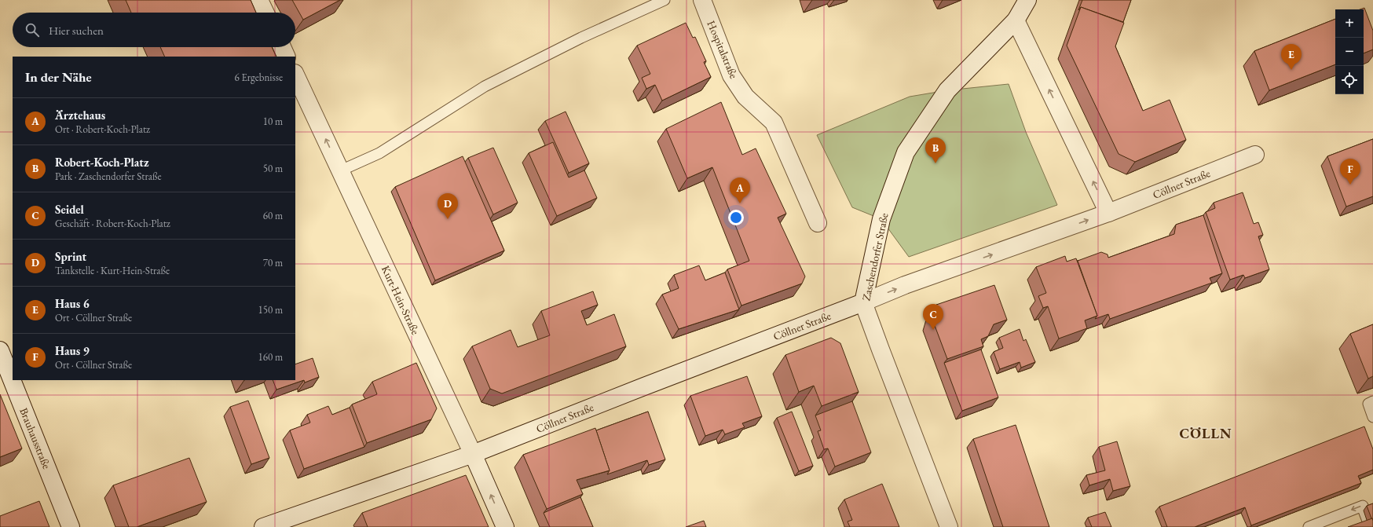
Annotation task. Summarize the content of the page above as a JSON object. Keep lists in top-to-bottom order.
{
  "streets": {
    "street": [
      "Hospitalstraße",
      "Cöllner Straße",
      "Zaschendorfer Straße",
      "Kurt-Hein-Straße",
      "Brauhausstraße"
    ]
  },
  "crossings": [
    ["Cöllner Straße", "Zaschendorfer Straße"],
    ["Cöllner Straße", "Kurt-Hein-Straße"]
  ],
  "one_way": ["Kurt-Hein-Straße"],
  "districts": ["CÖLLN"],
  "page": {
    "map_buttons": ["+", "−"],
    "search": "Hier suchen",
    "pins": [
      "E",
      "B",
      "F",
      "A",
      "D",
      "C"
    ],
    "heading": ["In der Nähe", "6 Ergebnisse"],
    "list": [
      {
        "mark": "A",
        "name": "Ärztehaus",
        "note": "Ort · Robert-Koch-Platz",
        "value": "10 m"
      },
      {
        "mark": "B",
        "name": "Robert-Koch-Platz",
        "note": "Park · Zaschendorfer Straße",
        "value": "50 m"
      },
      {
        "mark": "C",
        "name": "Seidel",
        "note": "Geschäft · Robert-Koch-Platz",
        "value": "60 m"
      },
      {
        "mark": "D",
        "name": "Sprint",
        "note": "Tankstelle · Kurt-Hein-Straße",
        "value": "70 m"
      },
      {
        "mark": "E",
        "name": "Haus 6",
        "note": "Ort · Cöllner Straße",
        "value": "150 m"
      },
      {
        "mark": "F",
        "name": "Haus 9",
        "note": "Ort · Cöllner Straße",
        "value": "160 m"
      }
    ]
  }
}
